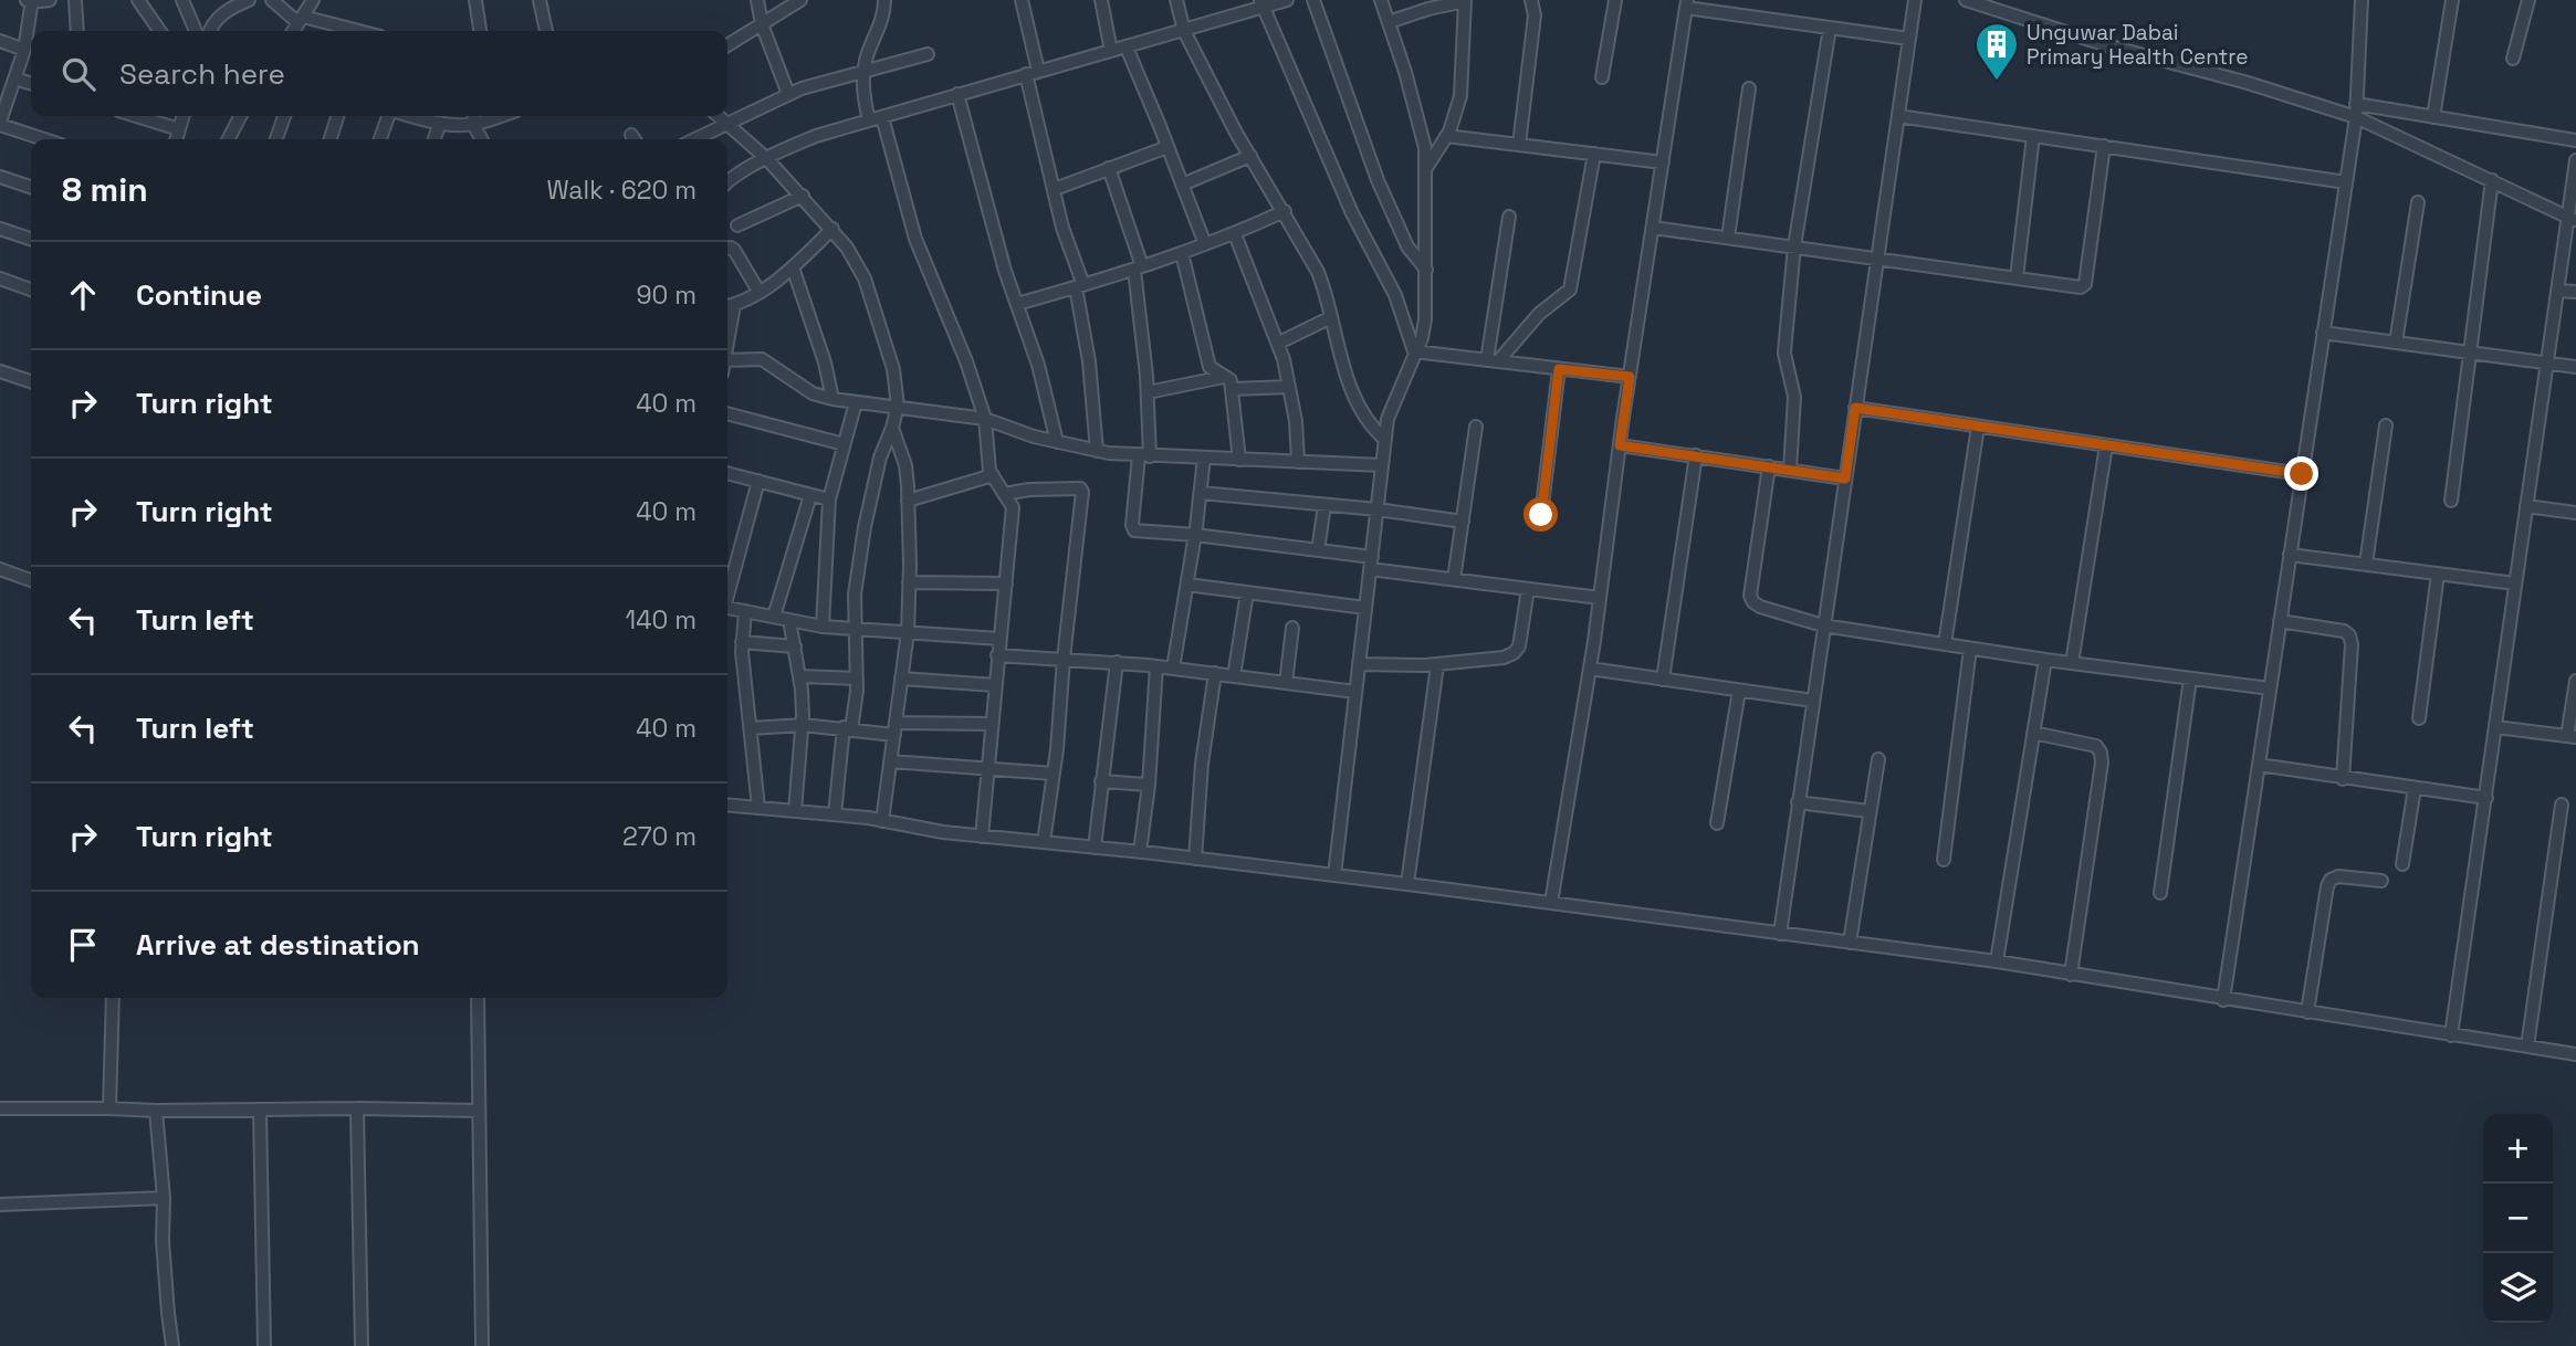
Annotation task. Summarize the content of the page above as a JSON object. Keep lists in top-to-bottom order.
{
  "places": {
    "building": ["Unguwar Dabai Primary Health Centre"]
  },
  "page": {
    "search": "Search here",
    "heading": ["8 min", "Walk · 620 m"],
    "list": [
      ["Continue", "90 m"],
      ["Turn right", "40 m"],
      ["Turn right", "40 m"],
      ["Turn left", "140 m"],
      ["Turn left", "40 m"],
      ["Turn right", "270 m"],
      "Arrive at destination"
    ],
    "map_buttons": ["+", "−"]
  }
}
